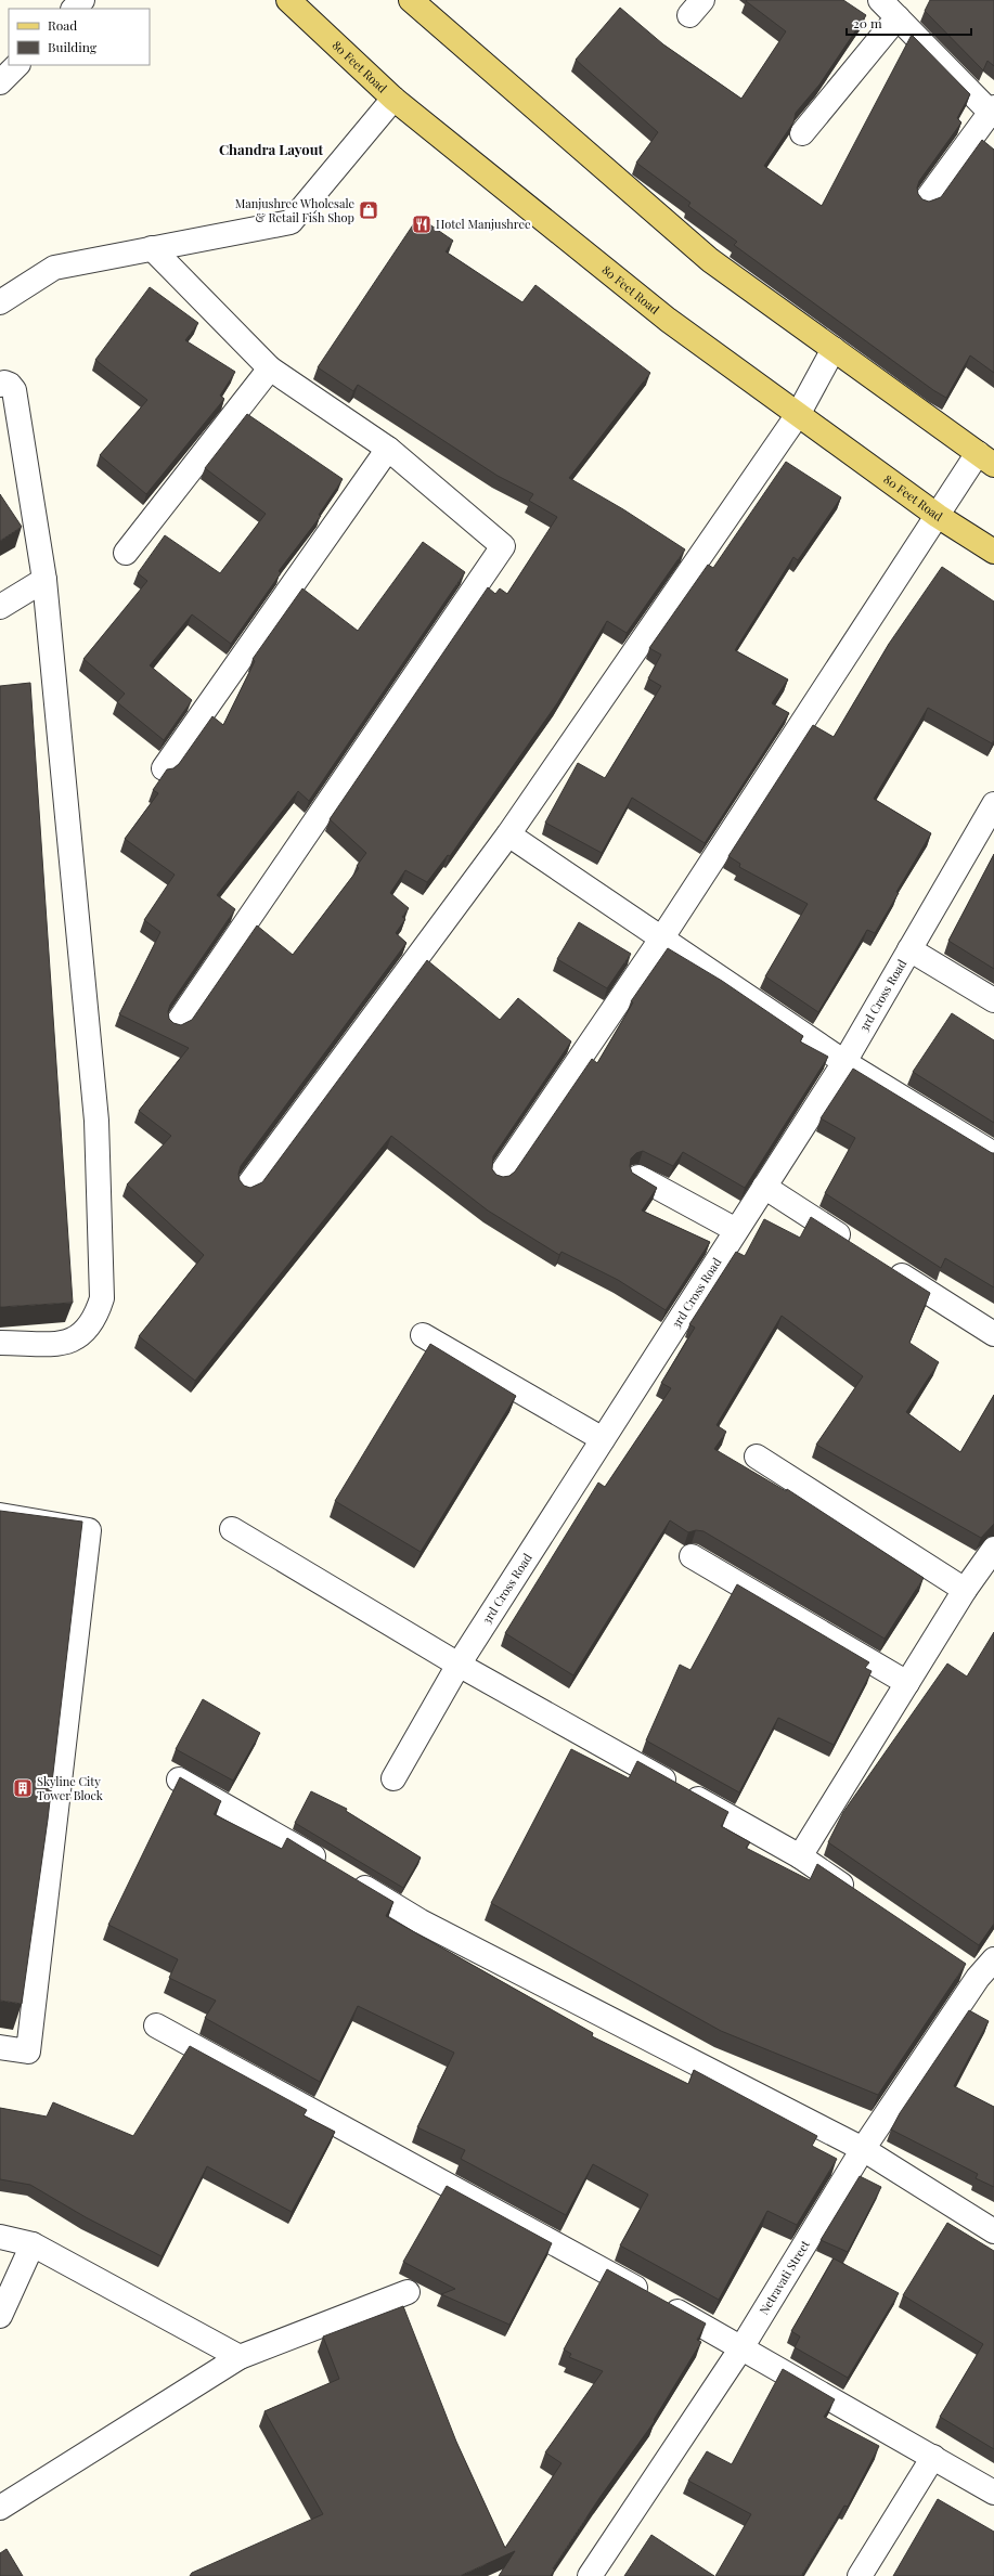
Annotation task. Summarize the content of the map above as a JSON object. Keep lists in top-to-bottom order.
{
  "streets": {
    "main road": ["80 Feet Road"],
    "street": ["3rd Cross Road", "Netravati Street"]
  },
  "districts": ["Chandra Layout"],
  "places": {
    "shop": ["Manjushree Wholesale & Retail Fish Shop"],
    "restaurant": ["Hotel Manjushree"],
    "building": ["Skyline City Tower Block"]
  },
  "legend": ["Road", "Building"],
  "scale_bar": "20 m"
}
